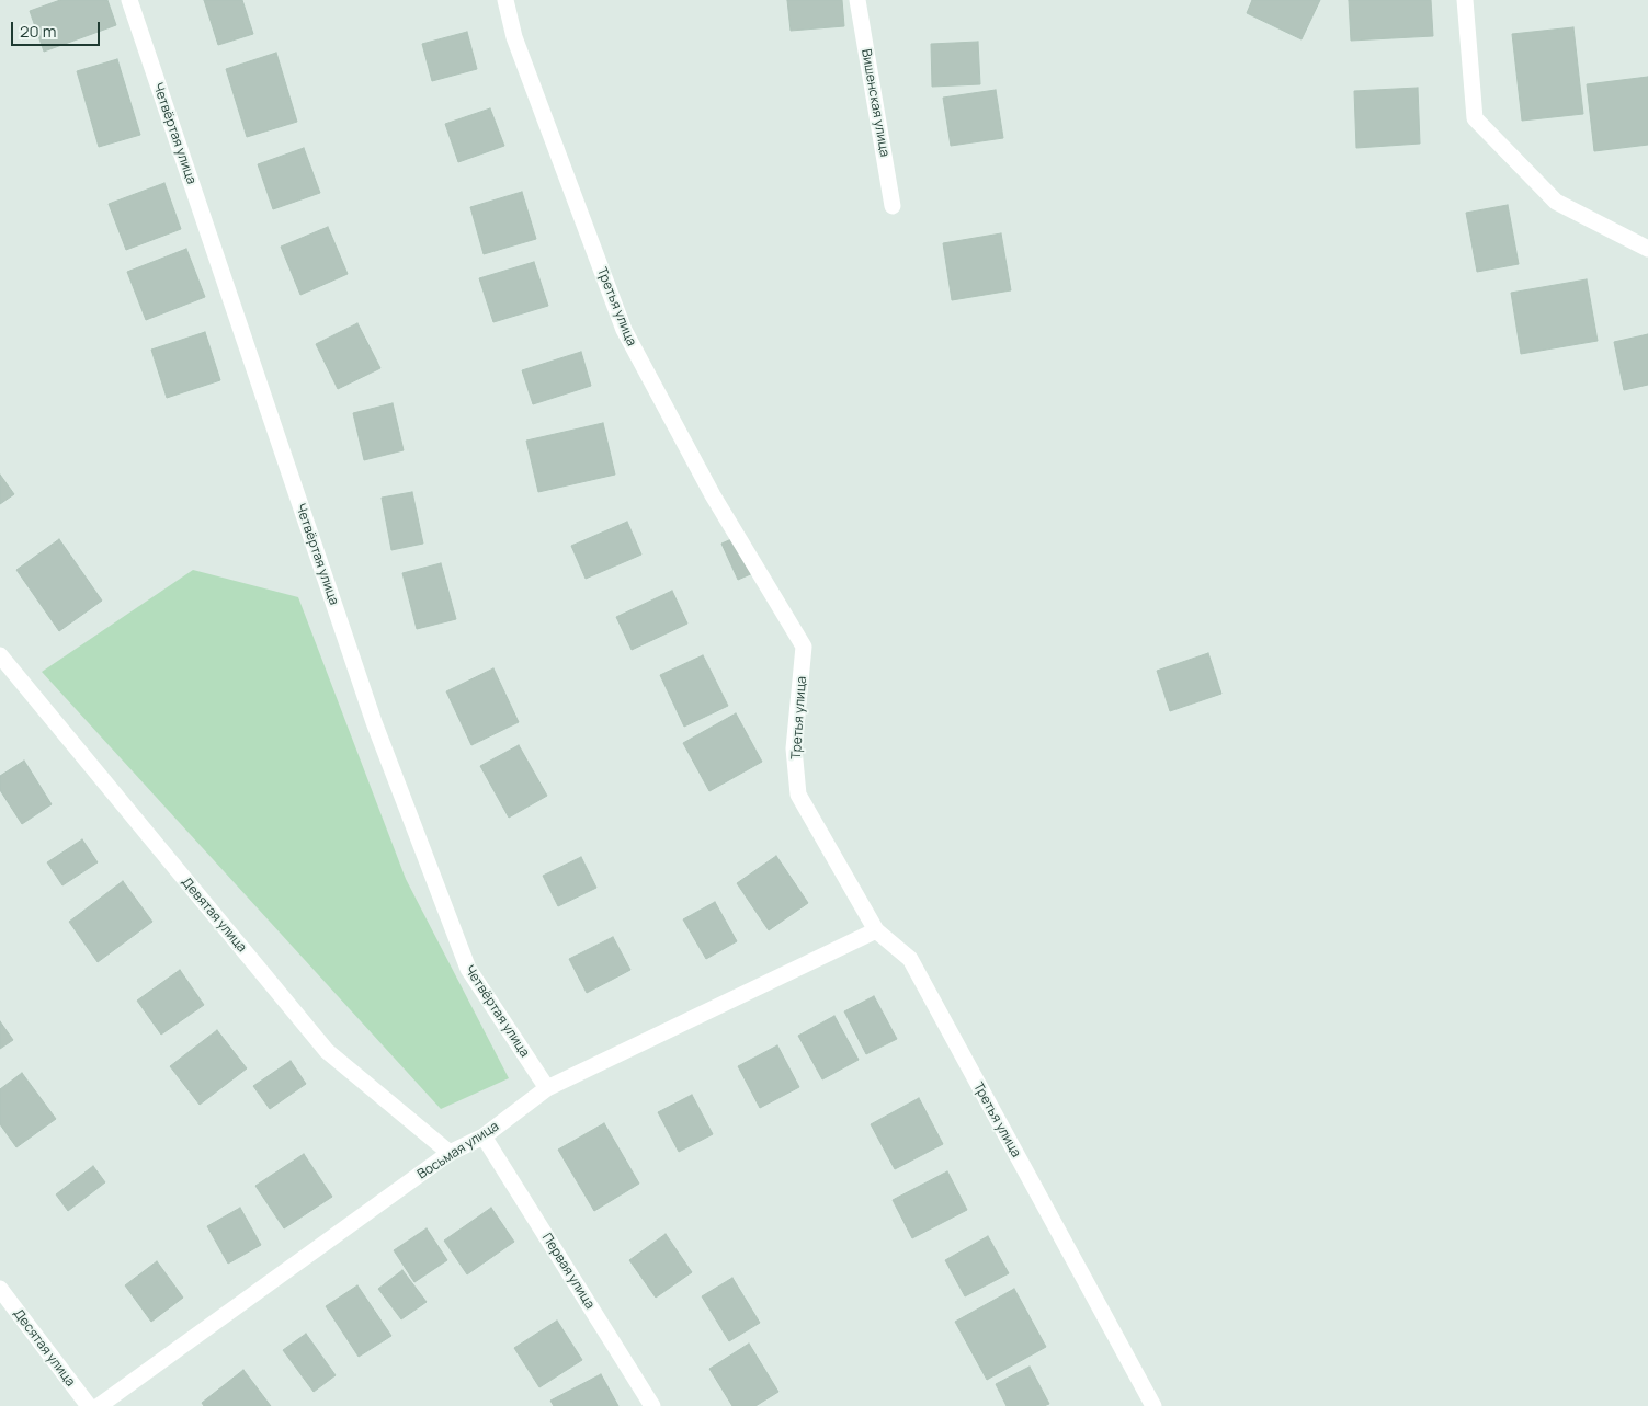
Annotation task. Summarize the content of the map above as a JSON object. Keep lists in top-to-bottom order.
{
  "streets": {
    "street": [
      "Вишенская улица",
      "Четвёртая улица",
      "Третья улица",
      "Девятая улица",
      "Восьмая улица",
      "Первая улица",
      "Десятая улица"
    ]
  },
  "crossings": [
    ["Четвёртая улица", "Восьмая улица"],
    ["Третья улица", "Восьмая улица"],
    ["Девятая улица", "Восьмая улица"],
    ["Восьмая улица", "Первая улица"]
  ],
  "scale_bar": "20 m"
}
